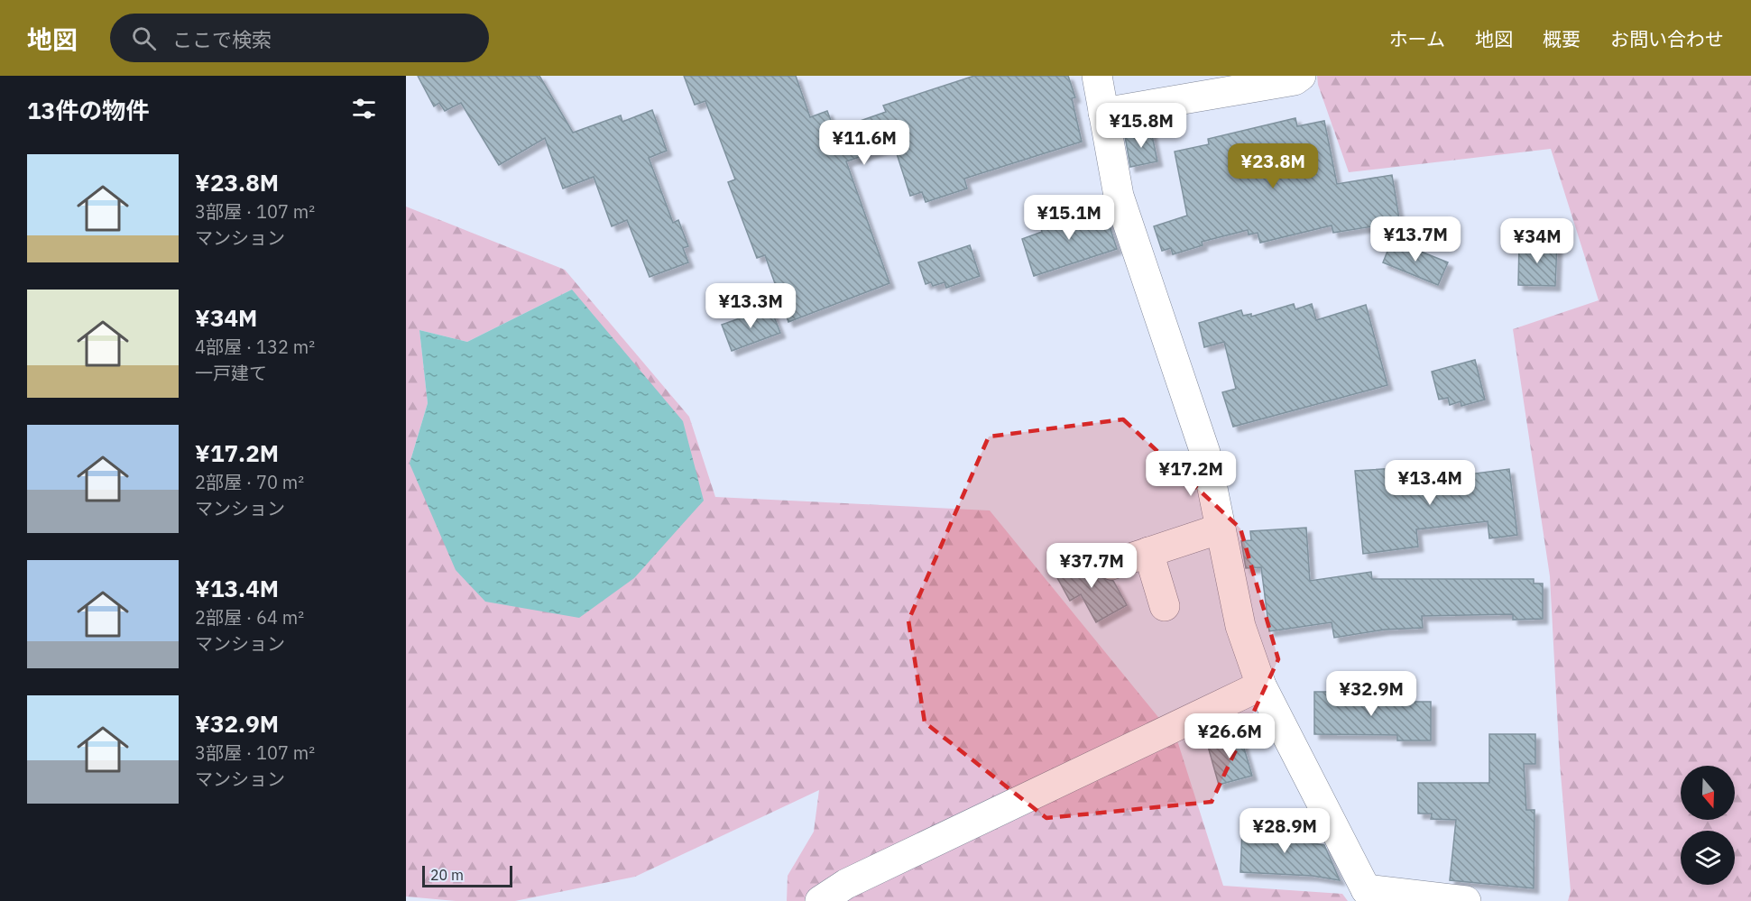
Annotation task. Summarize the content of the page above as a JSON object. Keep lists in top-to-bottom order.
{
  "scale_bar": "20 m",
  "north": "bottom",
  "page": {
    "header": "地図",
    "search": "ここで検索",
    "nav": [
      "ホーム",
      "地図",
      "概要",
      "お問い合わせ"
    ],
    "heading": "13件の物件",
    "price": [
      "¥15.8M",
      "¥11.6M",
      "¥23.8M",
      "¥15.1M",
      "¥13.7M",
      "¥34M",
      "¥13.3M",
      "¥17.2M",
      "¥13.4M",
      "¥37.7M",
      "¥32.9M",
      "¥26.6M",
      "¥28.9M"
    ],
    "list": [
      {
        "name": "¥23.8M",
        "note": "3部屋 · 107 m² · マンション"
      },
      {
        "name": "¥34M",
        "note": "4部屋 · 132 m² · 一戸建て"
      },
      {
        "name": "¥17.2M",
        "note": "2部屋 · 70 m² · マンション"
      },
      {
        "name": "¥13.4M",
        "note": "2部屋 · 64 m² · マンション"
      },
      {
        "name": "¥32.9M",
        "note": "3部屋 · 107 m² · マンション"
      }
    ],
    "scale": "20 m"
  }
}
